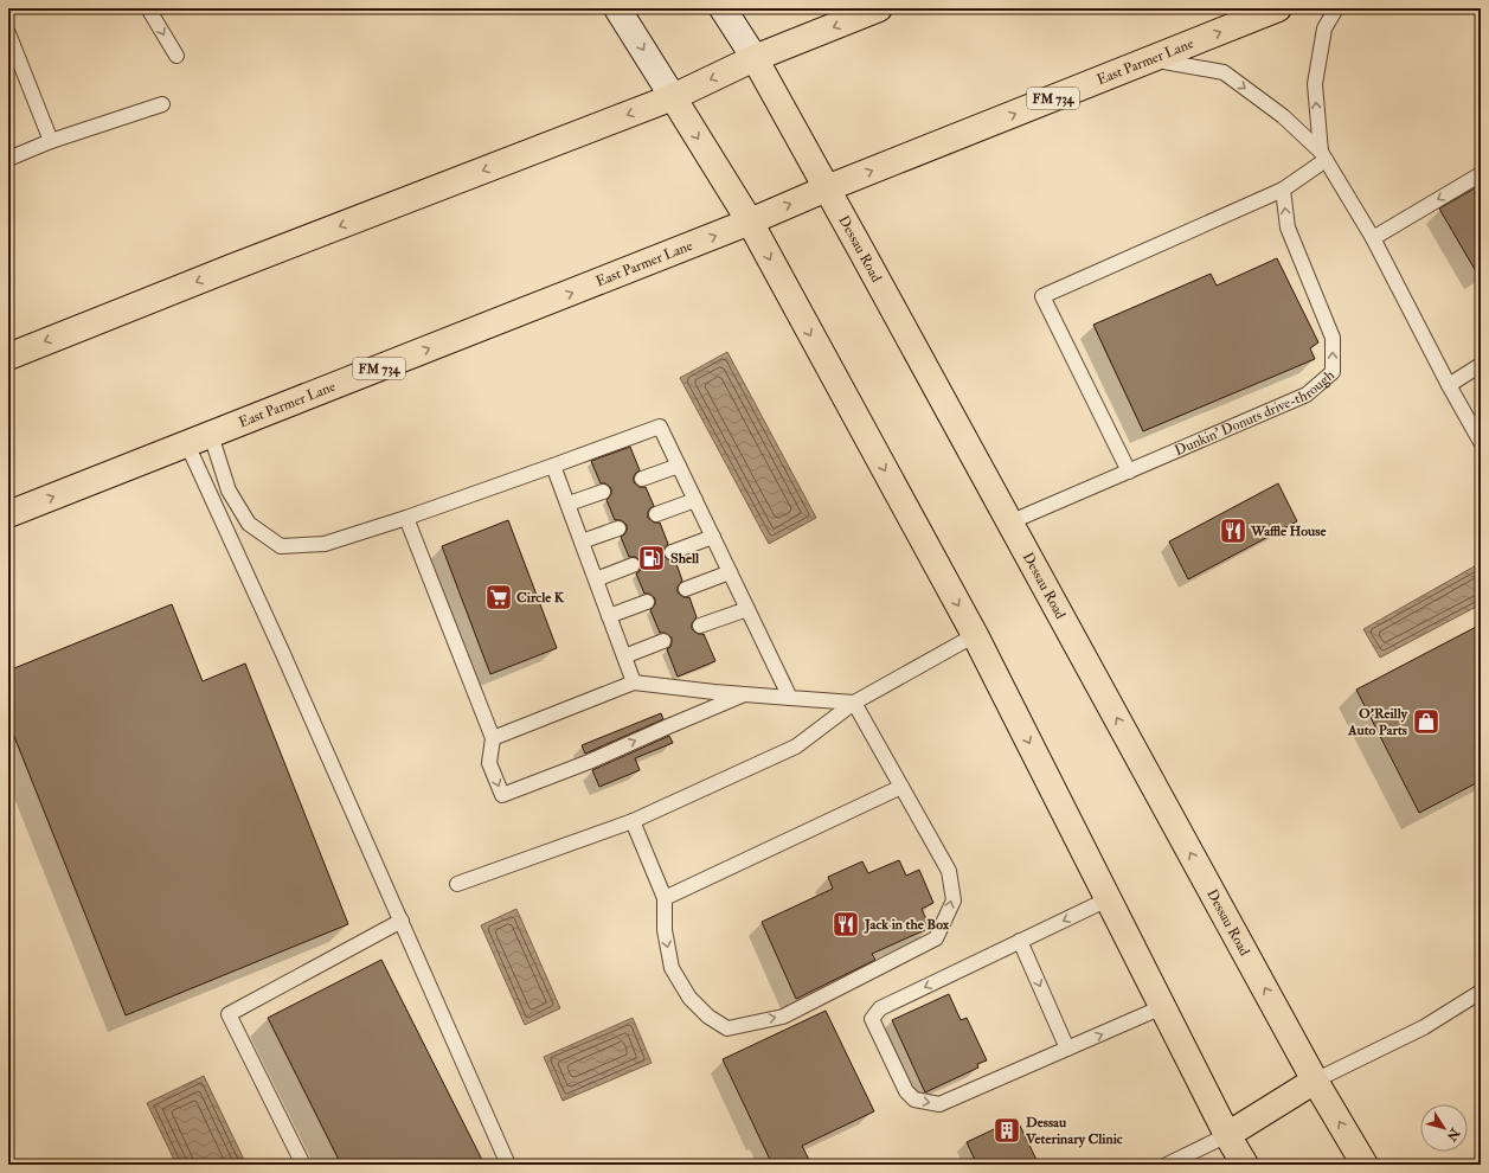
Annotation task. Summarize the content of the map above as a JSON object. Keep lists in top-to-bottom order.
{
  "streets": {
    "main road": ["East Parmer Lane", "FM 734", "Dessau Road"],
    "lane": ["Dunkin' Donuts drive-through"]
  },
  "crossings": [
    ["East Parmer Lane", "Dessau Road"],
    ["Dessau Road", "Dunkin' Donuts drive-through"]
  ],
  "places": {
    "restaurant": ["Waffle House", "Jack in the Box"],
    "fuel station": ["Shell"],
    "supermarket": ["Circle K"],
    "shop": ["O'Reilly Auto Parts"],
    "building": ["Dessau Veterinary Clinic"]
  },
  "north": "bottom right"
}
